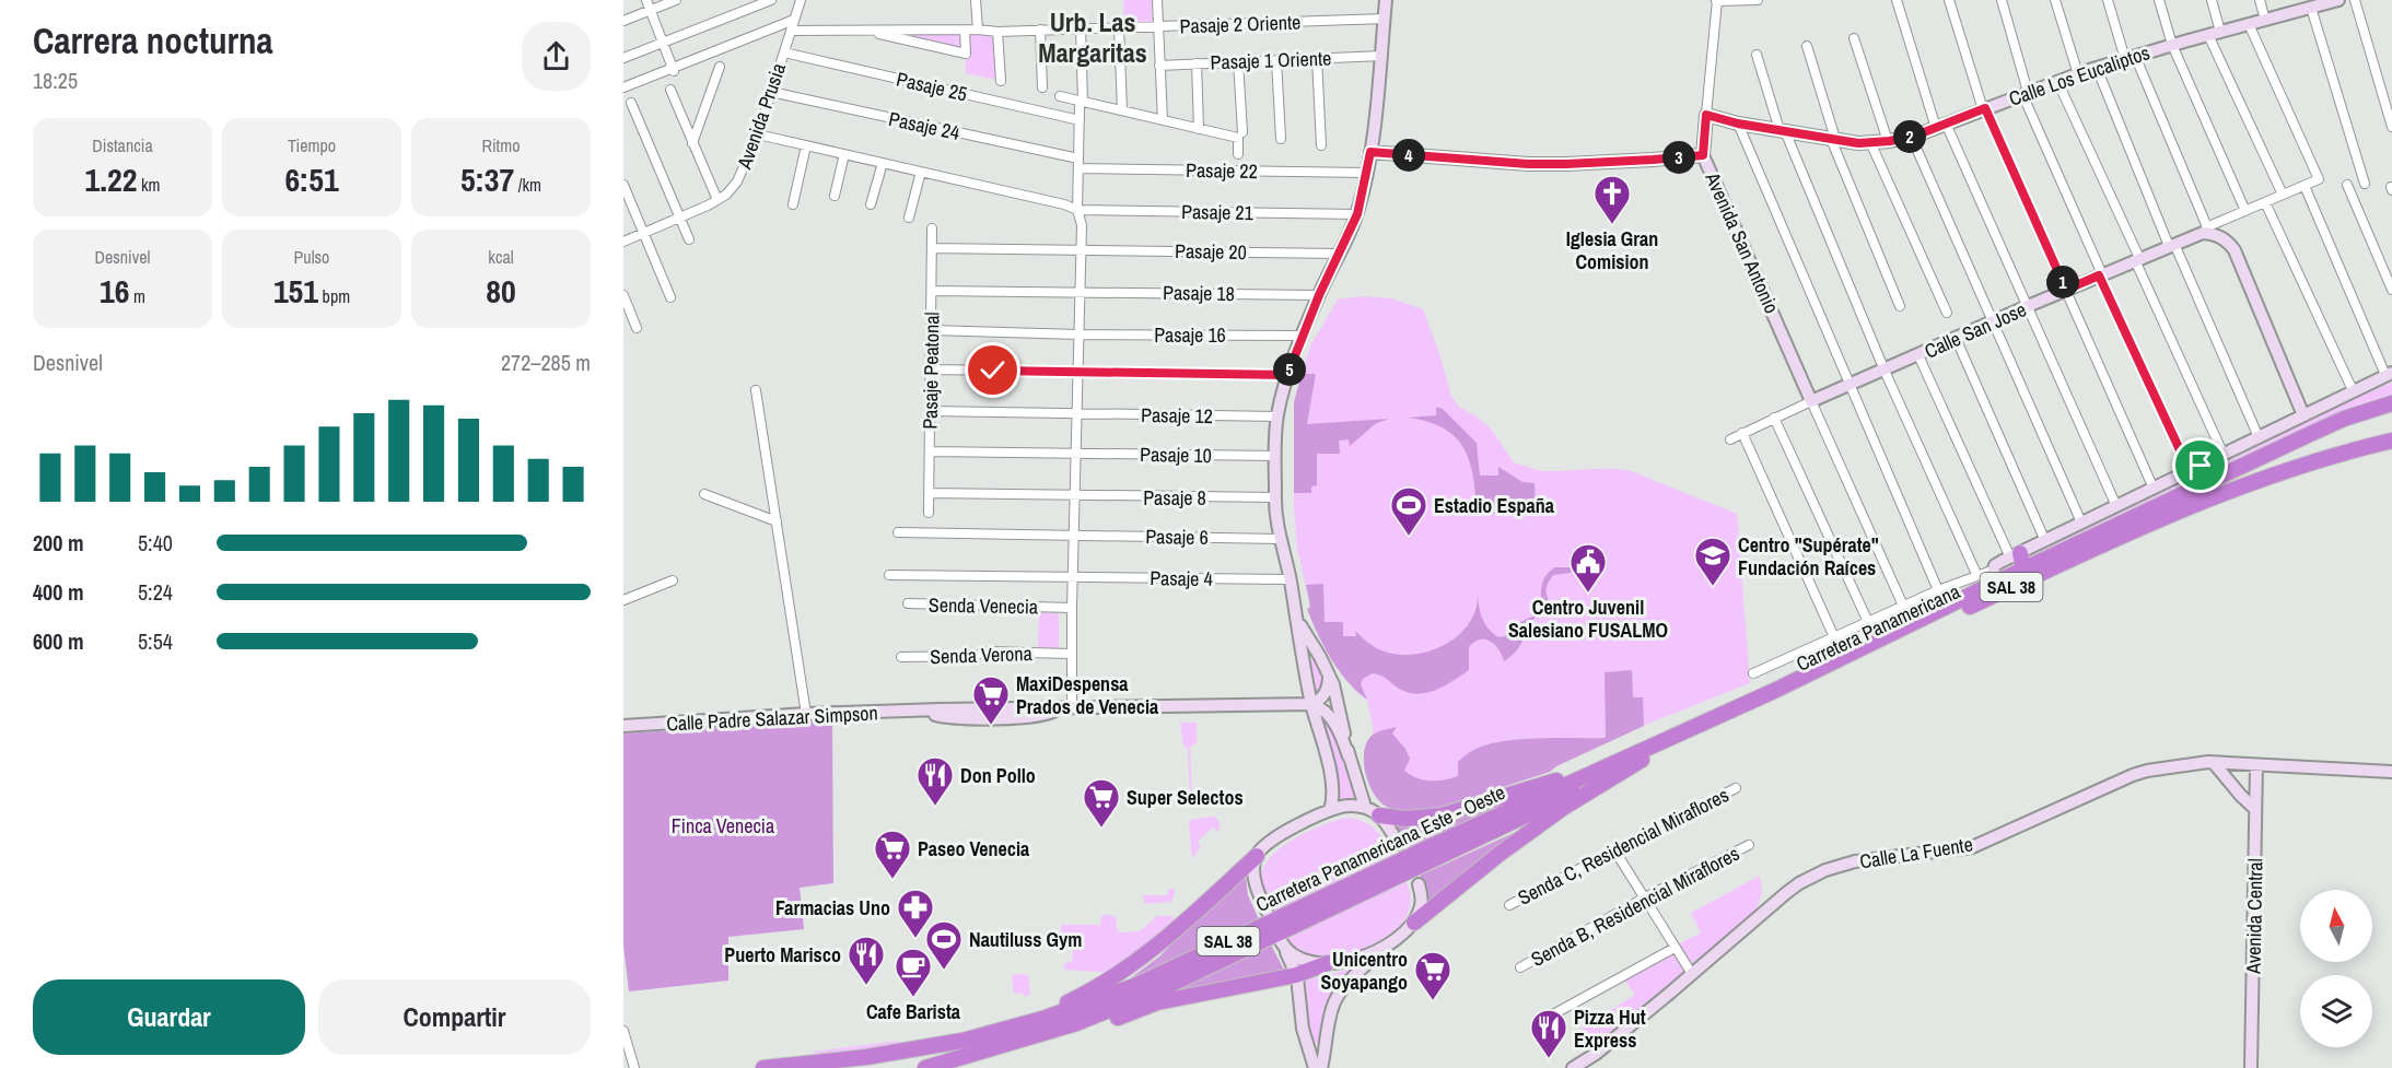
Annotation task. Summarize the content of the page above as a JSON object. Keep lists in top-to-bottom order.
{
  "streets": {
    "highway": ["SAL 38", "Carretera Panamericana", "Carretera Panamericana Este - Oeste"],
    "street": [
      "Pasaje 2 Oriente",
      "Pasaje 1 Oriente",
      "Calle Los Eucaliptos",
      "Pasaje 25",
      "Avenida Prusia",
      "Pasaje 24",
      "Pasaje 22",
      "Pasaje 21",
      "Avenida San Antonio",
      "Pasaje 20",
      "Pasaje 18",
      "Calle San Jose",
      "Pasaje 16",
      "Pasaje Peatonal",
      "Pasaje 12",
      "Pasaje 10",
      "Pasaje 8",
      "Pasaje 6",
      "Pasaje 4",
      "Senda Venecia",
      "Senda Verona",
      "Calle Padre Salazar Simpson",
      "Senda C, Residencial Miraflores",
      "Calle La Fuente",
      "Senda B, Residencial Miraflores",
      "Avenida Central"
    ]
  },
  "crossings": [
    ["Pasaje 2 Oriente", "Avenida Prusia"],
    ["Calle Los Eucaliptos", "Avenida San Antonio"],
    ["Pasaje 25", "Avenida Prusia"],
    ["Avenida Prusia", "Pasaje 24"],
    ["Avenida Prusia", "Pasaje 21"],
    ["Pasaje 24", "Pasaje 22"],
    ["Avenida San Antonio", "Calle San Jose"],
    ["Pasaje 20", "Pasaje Peatonal"],
    ["Pasaje 18", "Pasaje Peatonal"],
    ["Pasaje 16", "Pasaje Peatonal"],
    ["Pasaje Peatonal", "Pasaje 12"],
    ["Pasaje Peatonal", "Pasaje 10"],
    ["Pasaje Peatonal", "Pasaje 8"],
    ["Carretera Panamericana", "Carretera Panamericana Este - Oeste"],
    ["Calle La Fuente", "Avenida Central"]
  ],
  "districts": ["Urb. Las Margaritas"],
  "parks": ["Finca Venecia"],
  "places": {
    "church": ["Iglesia Gran Comision"],
    "sports": ["Estadio España", "Nautiluss Gym"],
    "school or university": ["Centro \"Supérate\" Fundación Raíces"],
    "public building": ["Centro Juvenil Salesiano FUSALMO"],
    "supermarket": [
      "MaxiDespensa Prados de Venecia",
      "Super Selectos",
      "Paseo Venecia",
      "Unicentro Soyapango"
    ],
    "restaurant": ["Don Pollo", "Puerto Marisco", "Pizza Hut Express"],
    "pharmacy": ["Farmacias Uno"],
    "cafe": ["Cafe Barista"]
  },
  "north": "top",
  "page": {
    "heading": ["Carrera nocturna", "18:25"],
    "stats": [
      ["Distancia", "1.22 km"],
      ["Tiempo", "6:51"],
      ["Ritmo", "5:37 /km"],
      ["Desnivel", "16 m"],
      ["Pulso", "151 bpm"],
      ["kcal", "80"]
    ],
    "pins": [
      "2",
      "4",
      "3",
      "1",
      "5"
    ],
    "chart": ["Desnivel", "272–285 m"],
    "list": [
      {
        "name": "200 m",
        "note": "5:40"
      },
      {
        "name": "400 m",
        "note": "5:24"
      },
      {
        "name": "600 m",
        "note": "5:54"
      }
    ],
    "buttons": ["Guardar", "Compartir"]
  }
}
